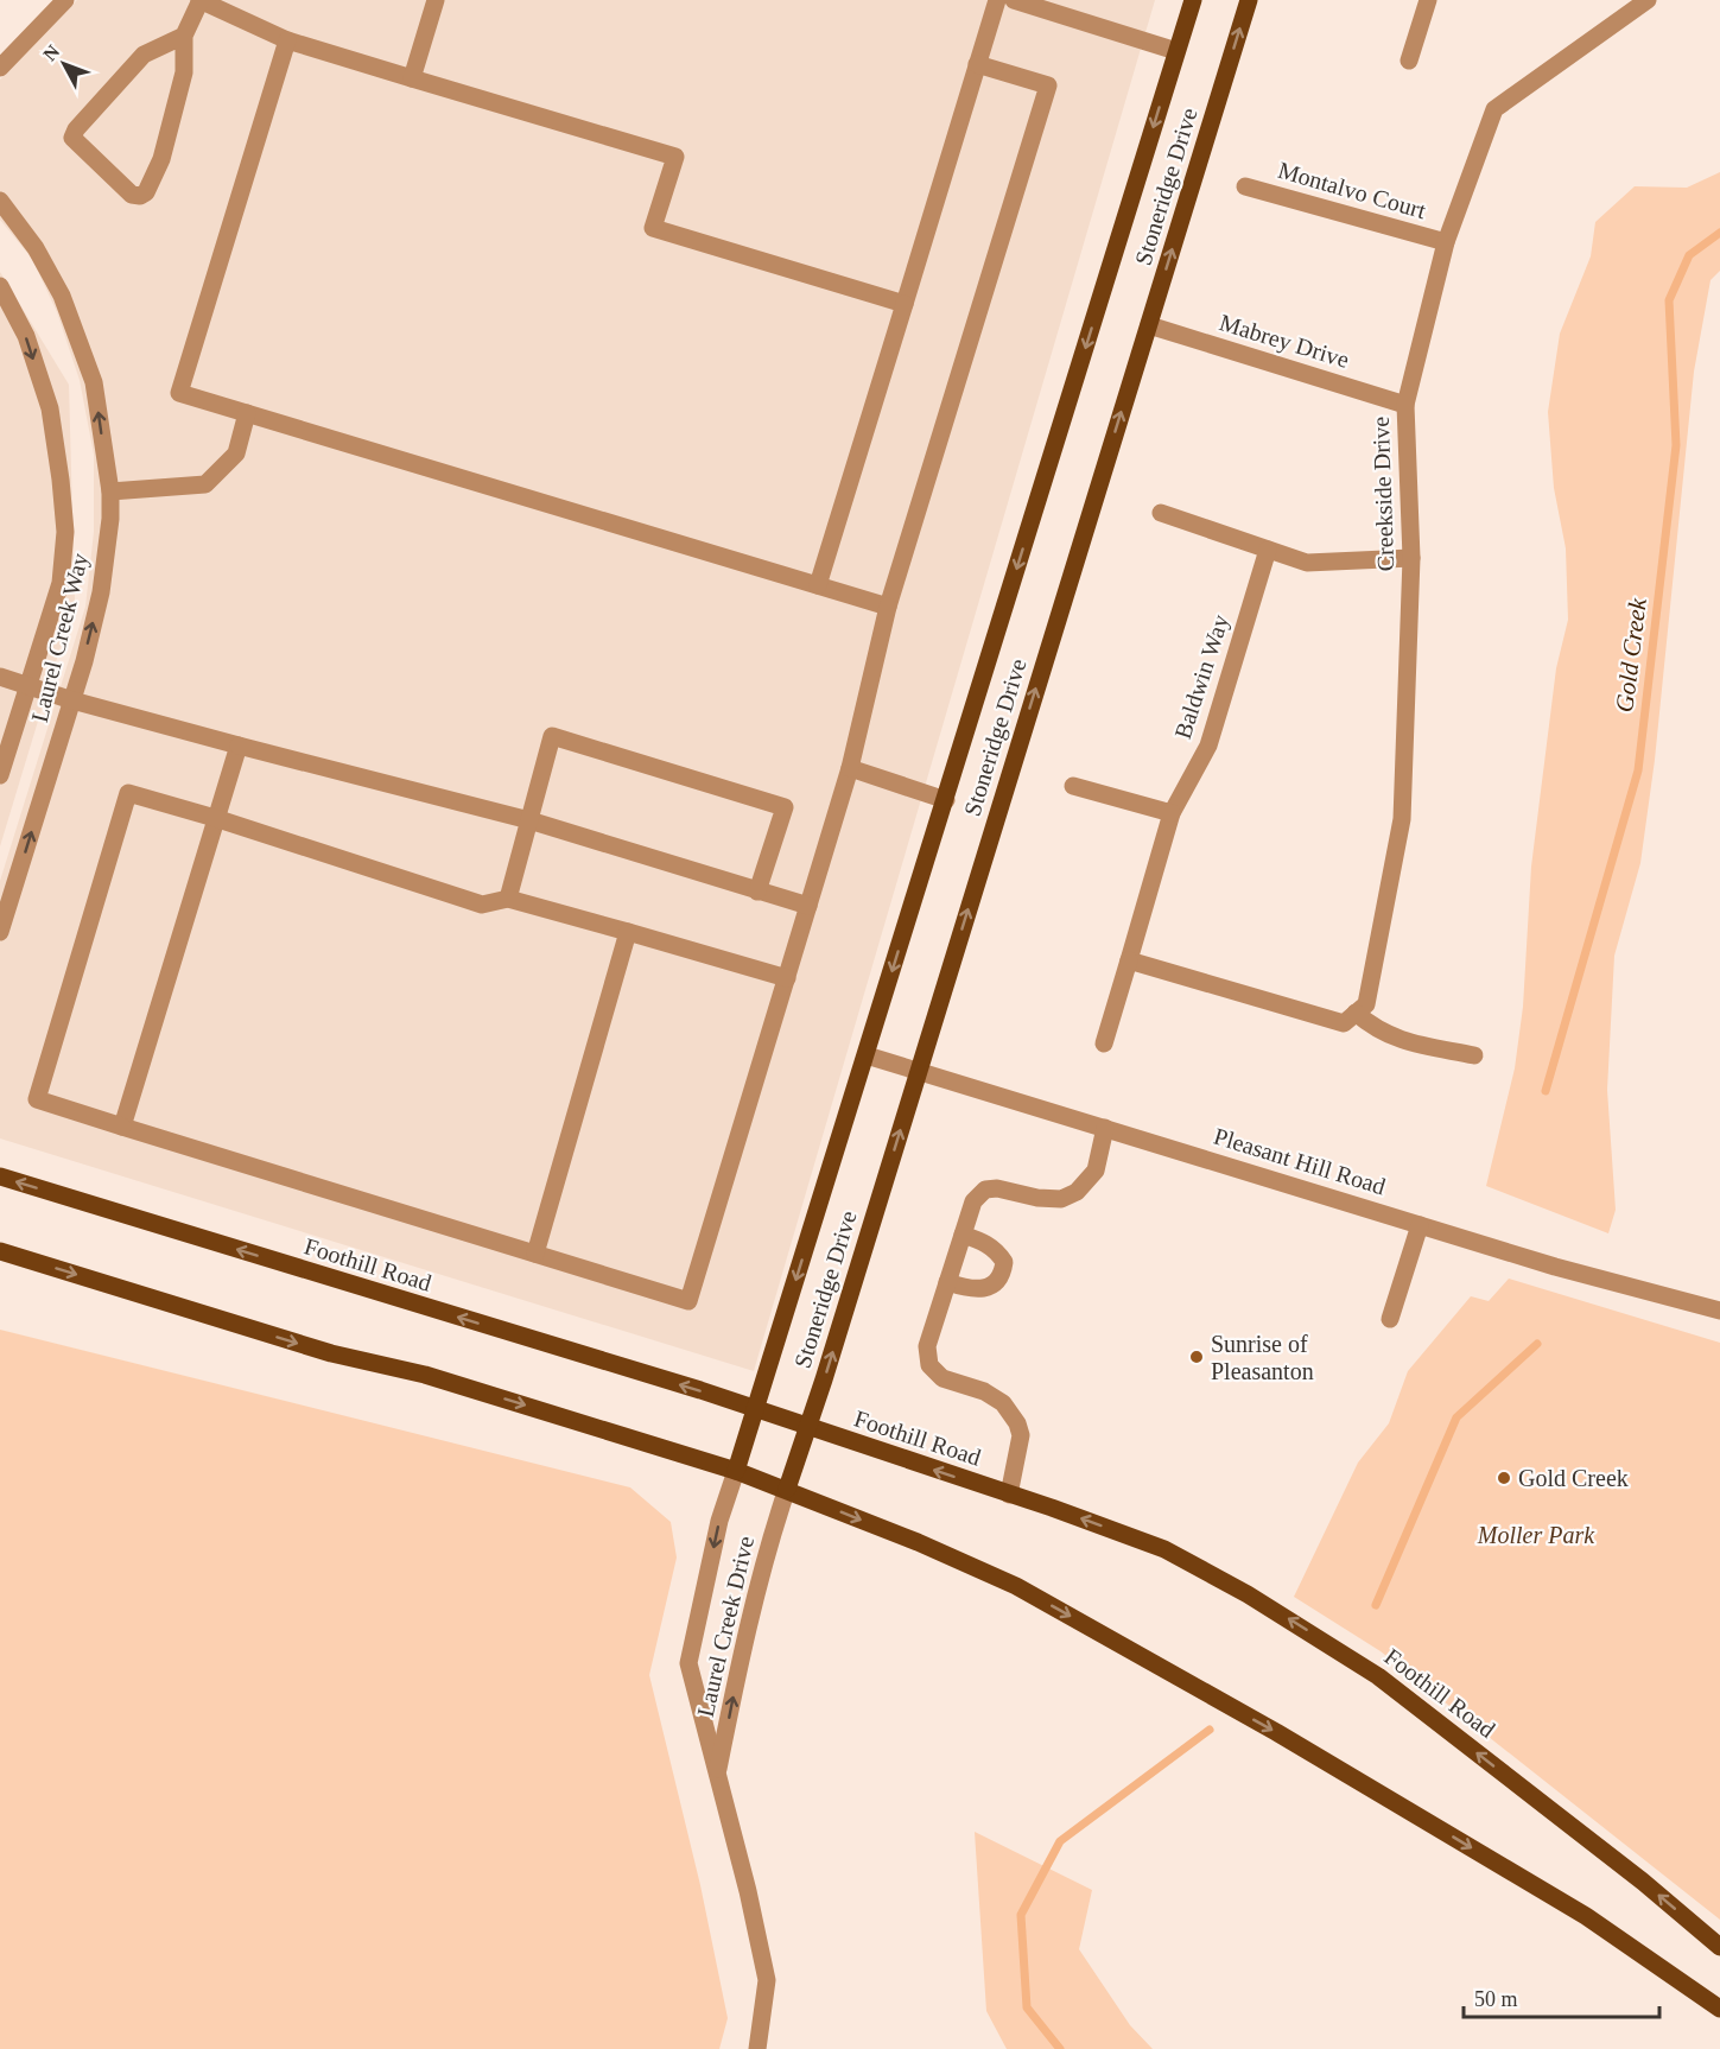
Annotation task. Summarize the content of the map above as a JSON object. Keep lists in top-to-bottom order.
{
  "streets": {
    "main road": ["Stoneridge Drive", "Foothill Road"],
    "street": [
      "Montalvo Court",
      "Mabrey Drive",
      "Creekside Drive",
      "Laurel Creek Way",
      "Baldwin Way",
      "Pleasant Hill Road",
      "Laurel Creek Drive"
    ]
  },
  "crossings": [
    ["Stoneridge Drive", "Mabrey Drive"],
    ["Stoneridge Drive", "Pleasant Hill Road"],
    ["Stoneridge Drive", "Foothill Road"],
    ["Stoneridge Drive", "Laurel Creek Drive"],
    ["Montalvo Court", "Creekside Drive"],
    ["Mabrey Drive", "Creekside Drive"]
  ],
  "water": ["Gold Creek"],
  "parks": ["Moller Park"],
  "places": ["Sunrise of Pleasanton", "Gold Creek"],
  "scale_bar": "50 m",
  "north": "top left"
}
